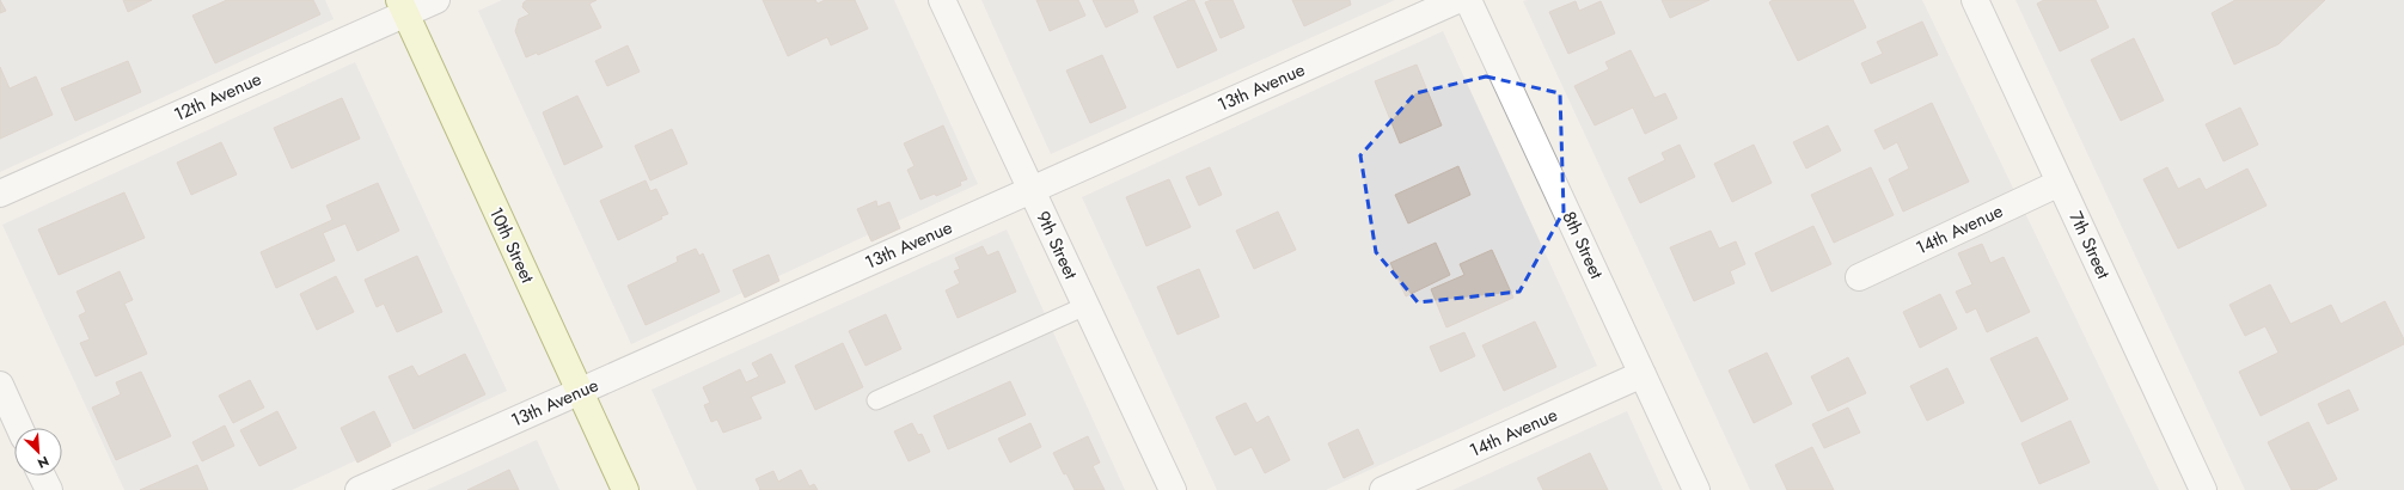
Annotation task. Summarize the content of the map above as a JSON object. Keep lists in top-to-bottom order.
{
  "streets": {
    "street": [
      "13th Avenue",
      "12th Avenue",
      "14th Avenue",
      "10th Street",
      "9th Street",
      "8th Street",
      "7th Street"
    ]
  },
  "crossings": [
    ["13th Avenue", "10th Street"],
    ["13th Avenue", "9th Street"],
    ["12th Avenue", "10th Street"],
    ["14th Avenue", "8th Street"],
    ["14th Avenue", "7th Street"]
  ],
  "north": "bottom right"
}
